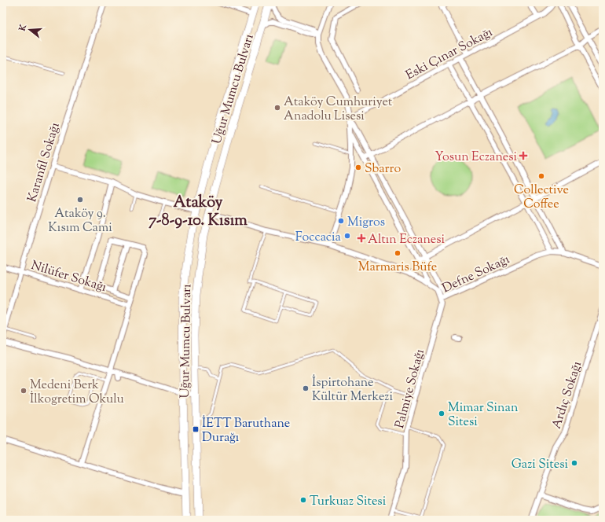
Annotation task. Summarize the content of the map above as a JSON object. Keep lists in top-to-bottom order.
{
  "streets": {
    "main road": ["Uğur Mumcu Bulvarı"],
    "street": [
      "Eski Çınar Sokağı",
      "Karanfil Sokağı",
      "Defne Sokağı",
      "Nilüfer Sokağı",
      "Palmiye Sokağı",
      "Ardıç Sokağı"
    ]
  },
  "crossings": [
    ["Uğur Mumcu Bulvarı", "Defne Sokağı"],
    ["Karanfil Sokağı", "Nilüfer Sokağı"],
    ["Defne Sokağı", "Palmiye Sokağı"]
  ],
  "districts": ["Ataköy 7-8-9-10. Kısım"],
  "places": {
    "other": [
      "Ataköy Cumhuriyet Anadolu Lisesi",
      "Sbarro",
      "Collective Coffee",
      "Ataköy 9. Kısım Cami",
      "Migros",
      "Foccacia",
      "Marmaris Büfe",
      "İspirtohane Kültür Merkezi",
      "Medeni Berk İlkogretim Okulu",
      "Mimar Sinan Sitesi",
      "Gazi Sitesi",
      "Turkuaz Sitesi"
    ],
    "health": ["Yosun Eczanesi", "Altın Eczanesi"],
    "transit": ["İETT Baruthane Durağı"]
  },
  "north": "left"
}
